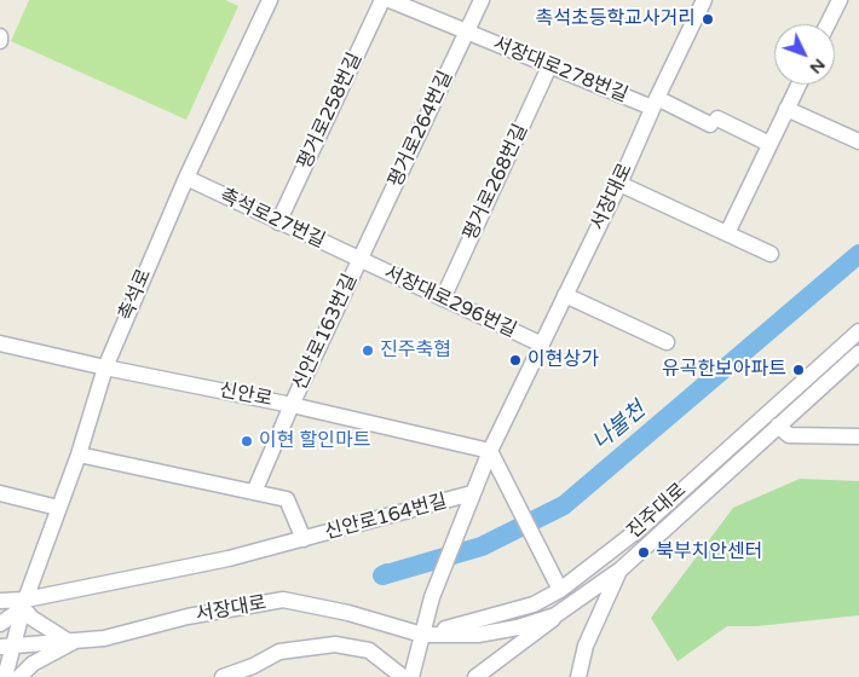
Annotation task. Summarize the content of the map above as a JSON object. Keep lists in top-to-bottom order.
{
  "streets": {
    "street": [
      "서장대로278번길",
      "평거로258번길",
      "평거로264번길",
      "평거로268번길",
      "서장대로",
      "촉석로27번길",
      "촉석로",
      "서장대로296번길",
      "신안로163번길",
      "신안로",
      "진주대로",
      "신안로164번길"
    ]
  },
  "crossings": [
    ["서장대로278번길", "평거로264번길"],
    ["서장대로278번길", "평거로268번길"],
    ["서장대로278번길", "서장대로"],
    ["평거로258번길", "촉석로27번길"],
    ["평거로264번길", "촉석로27번길"],
    ["평거로264번길", "서장대로296번길"],
    ["평거로264번길", "신안로163번길"],
    ["평거로268번길", "서장대로296번길"],
    ["서장대로", "촉석로"],
    ["서장대로", "서장대로296번길"],
    ["서장대로", "신안로"],
    ["서장대로", "진주대로"],
    ["서장대로", "신안로164번길"],
    ["촉석로27번길", "촉석로"],
    ["촉석로27번길", "서장대로296번길"],
    ["촉석로27번길", "신안로163번길"],
    ["촉석로", "신안로"],
    ["촉석로", "신안로164번길"],
    ["서장대로296번길", "신안로163번길"],
    ["신안로163번길", "신안로"]
  ],
  "water": ["나불천"],
  "places": [
    "촉석초등학교사거리",
    "진주축협",
    "이현상가",
    "유곡한보아파트",
    "이현 할인마트",
    "북부치안센터"
  ],
  "north": "bottom right"
}
